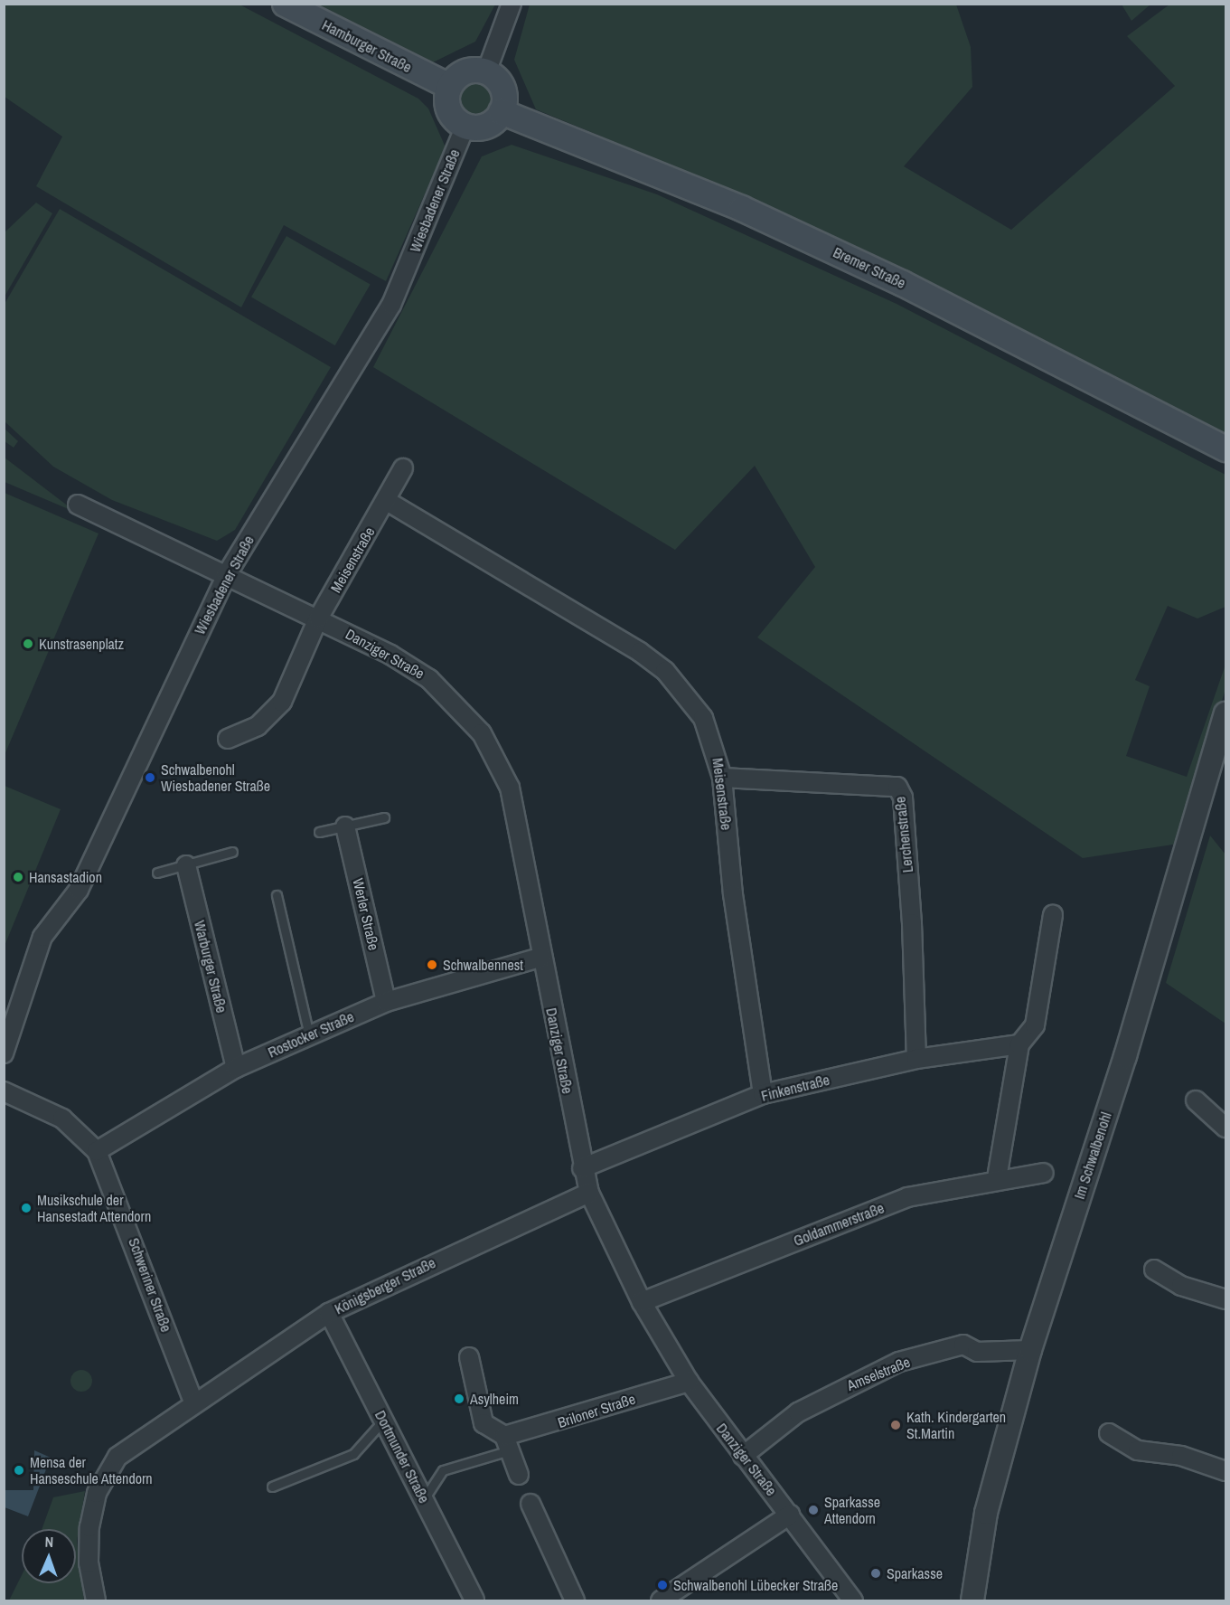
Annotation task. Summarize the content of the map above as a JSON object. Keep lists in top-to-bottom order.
{
  "streets": {
    "main road": ["Hamburger Straße", "Bremer Straße"],
    "street": [
      "Wiesbadener Straße",
      "Meisenstraße",
      "Danziger Straße",
      "Lerchenstraße",
      "Werler Straße",
      "Warburger Straße",
      "Rostocker Straße",
      "Finkenstraße",
      "Im Schwalbenohl",
      "Goldammerstraße",
      "Schweriner Straße",
      "Königsberger Straße",
      "Amselstraße",
      "Briloner Straße",
      "Dortmunder Straße"
    ]
  },
  "crossings": [
    ["Hamburger Straße", "Wiesbadener Straße"],
    ["Hamburger Straße", "Bremer Straße"],
    ["Wiesbadener Straße", "Bremer Straße"],
    ["Wiesbadener Straße", "Danziger Straße"],
    ["Meisenstraße", "Danziger Straße"],
    ["Meisenstraße", "Lerchenstraße"],
    ["Meisenstraße", "Finkenstraße"],
    ["Danziger Straße", "Rostocker Straße"],
    ["Danziger Straße", "Finkenstraße"],
    ["Danziger Straße", "Goldammerstraße"],
    ["Danziger Straße", "Königsberger Straße"],
    ["Danziger Straße", "Amselstraße"],
    ["Danziger Straße", "Briloner Straße"],
    ["Lerchenstraße", "Finkenstraße"],
    ["Werler Straße", "Rostocker Straße"],
    ["Warburger Straße", "Rostocker Straße"],
    ["Rostocker Straße", "Schweriner Straße"],
    ["Im Schwalbenohl", "Amselstraße"],
    ["Schweriner Straße", "Königsberger Straße"],
    ["Königsberger Straße", "Dortmunder Straße"]
  ],
  "places": [
    "Kunstrasenplatz",
    "Schwalbenohl Wiesbadener Straße",
    "Hansastadion",
    "Schwalbennest",
    "Musikschule der Hansestadt Attendorn",
    "Asylheim",
    "Kath. Kindergarten St.Martin",
    "Mensa der Hanseschule Attendorn",
    "Sparkasse Attendorn",
    "Sparkasse",
    "Schwalbenohl Lübecker Straße"
  ],
  "north": "top"
}
